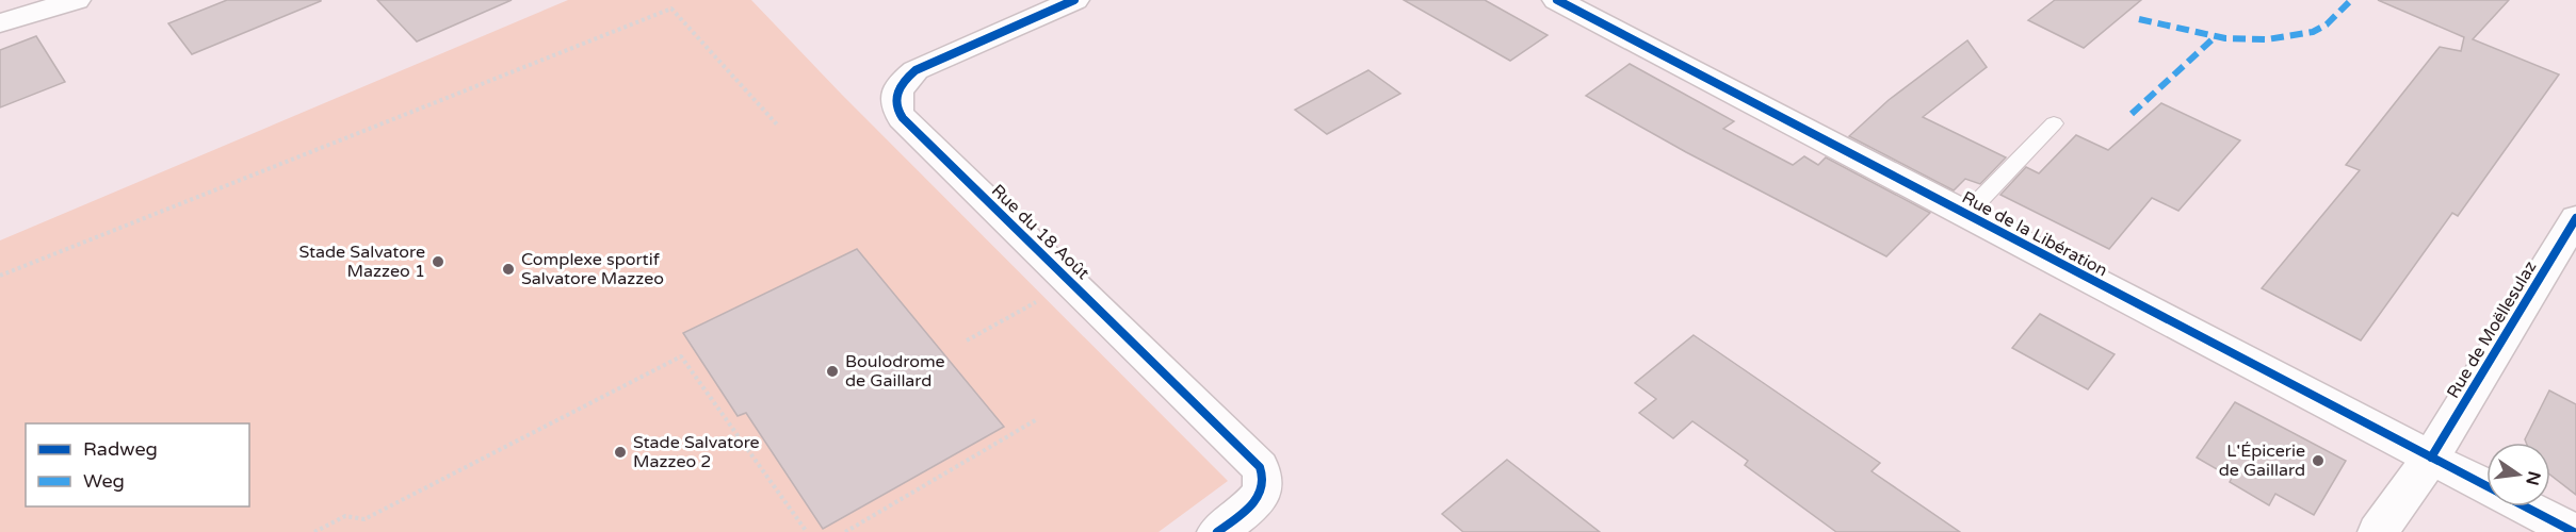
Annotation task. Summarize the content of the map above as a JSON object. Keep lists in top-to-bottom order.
{
  "streets": {
    "street": ["Rue du 18 Août", "Rue de la Libération", "Rue de Moëllesulaz"]
  },
  "crossings": [
    ["Rue de la Libération", "Rue de Moëllesulaz"]
  ],
  "places": [
    "Stade Salvatore Mazzeo 1",
    "Complexe sportif Salvatore Mazzeo",
    "Boulodrome de Gaillard",
    "Stade Salvatore Mazzeo 2",
    "L'Épicerie de Gaillard"
  ],
  "legend": ["Radweg", "Weg"],
  "north": "right"
}
